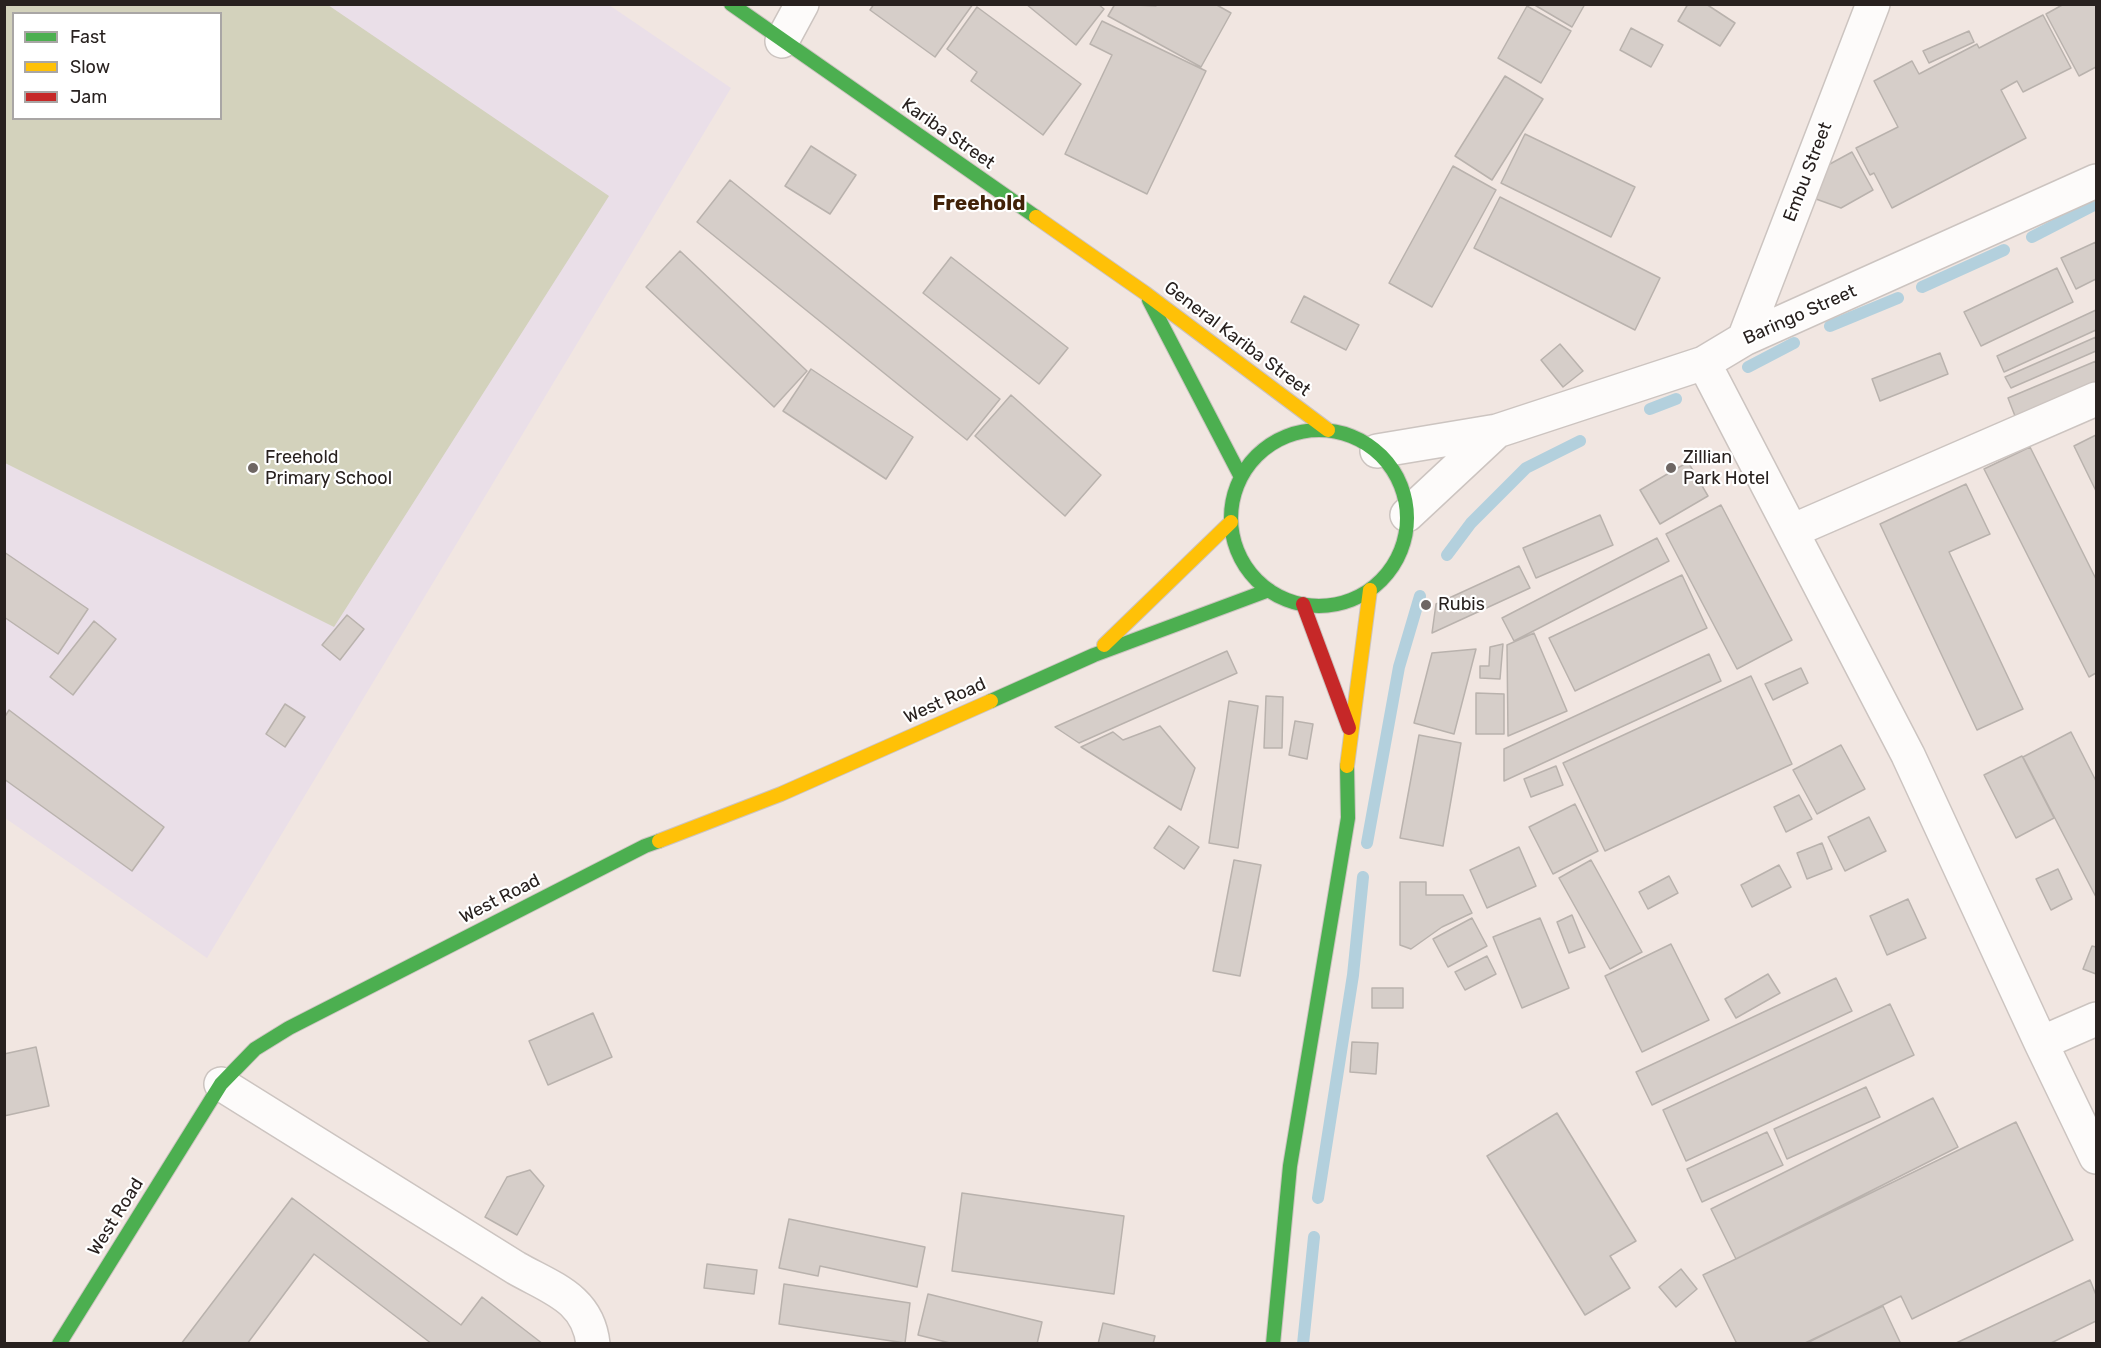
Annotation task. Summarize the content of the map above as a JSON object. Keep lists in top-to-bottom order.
{
  "streets": {
    "street": [
      "Kariba Street",
      "Embu Street",
      "Baringo Street",
      "General Kariba Street",
      "West Road"
    ]
  },
  "crossings": [
    ["Kariba Street", "General Kariba Street"],
    ["Embu Street", "Baringo Street"],
    ["Baringo Street", "General Kariba Street"],
    ["Baringo Street", "West Road"],
    ["General Kariba Street", "West Road"]
  ],
  "districts": ["Freehold"],
  "places": ["Freehold Primary School", "Zillian Park Hotel", "Rubis"],
  "legend": ["Fast", "Slow", "Jam"]
}
